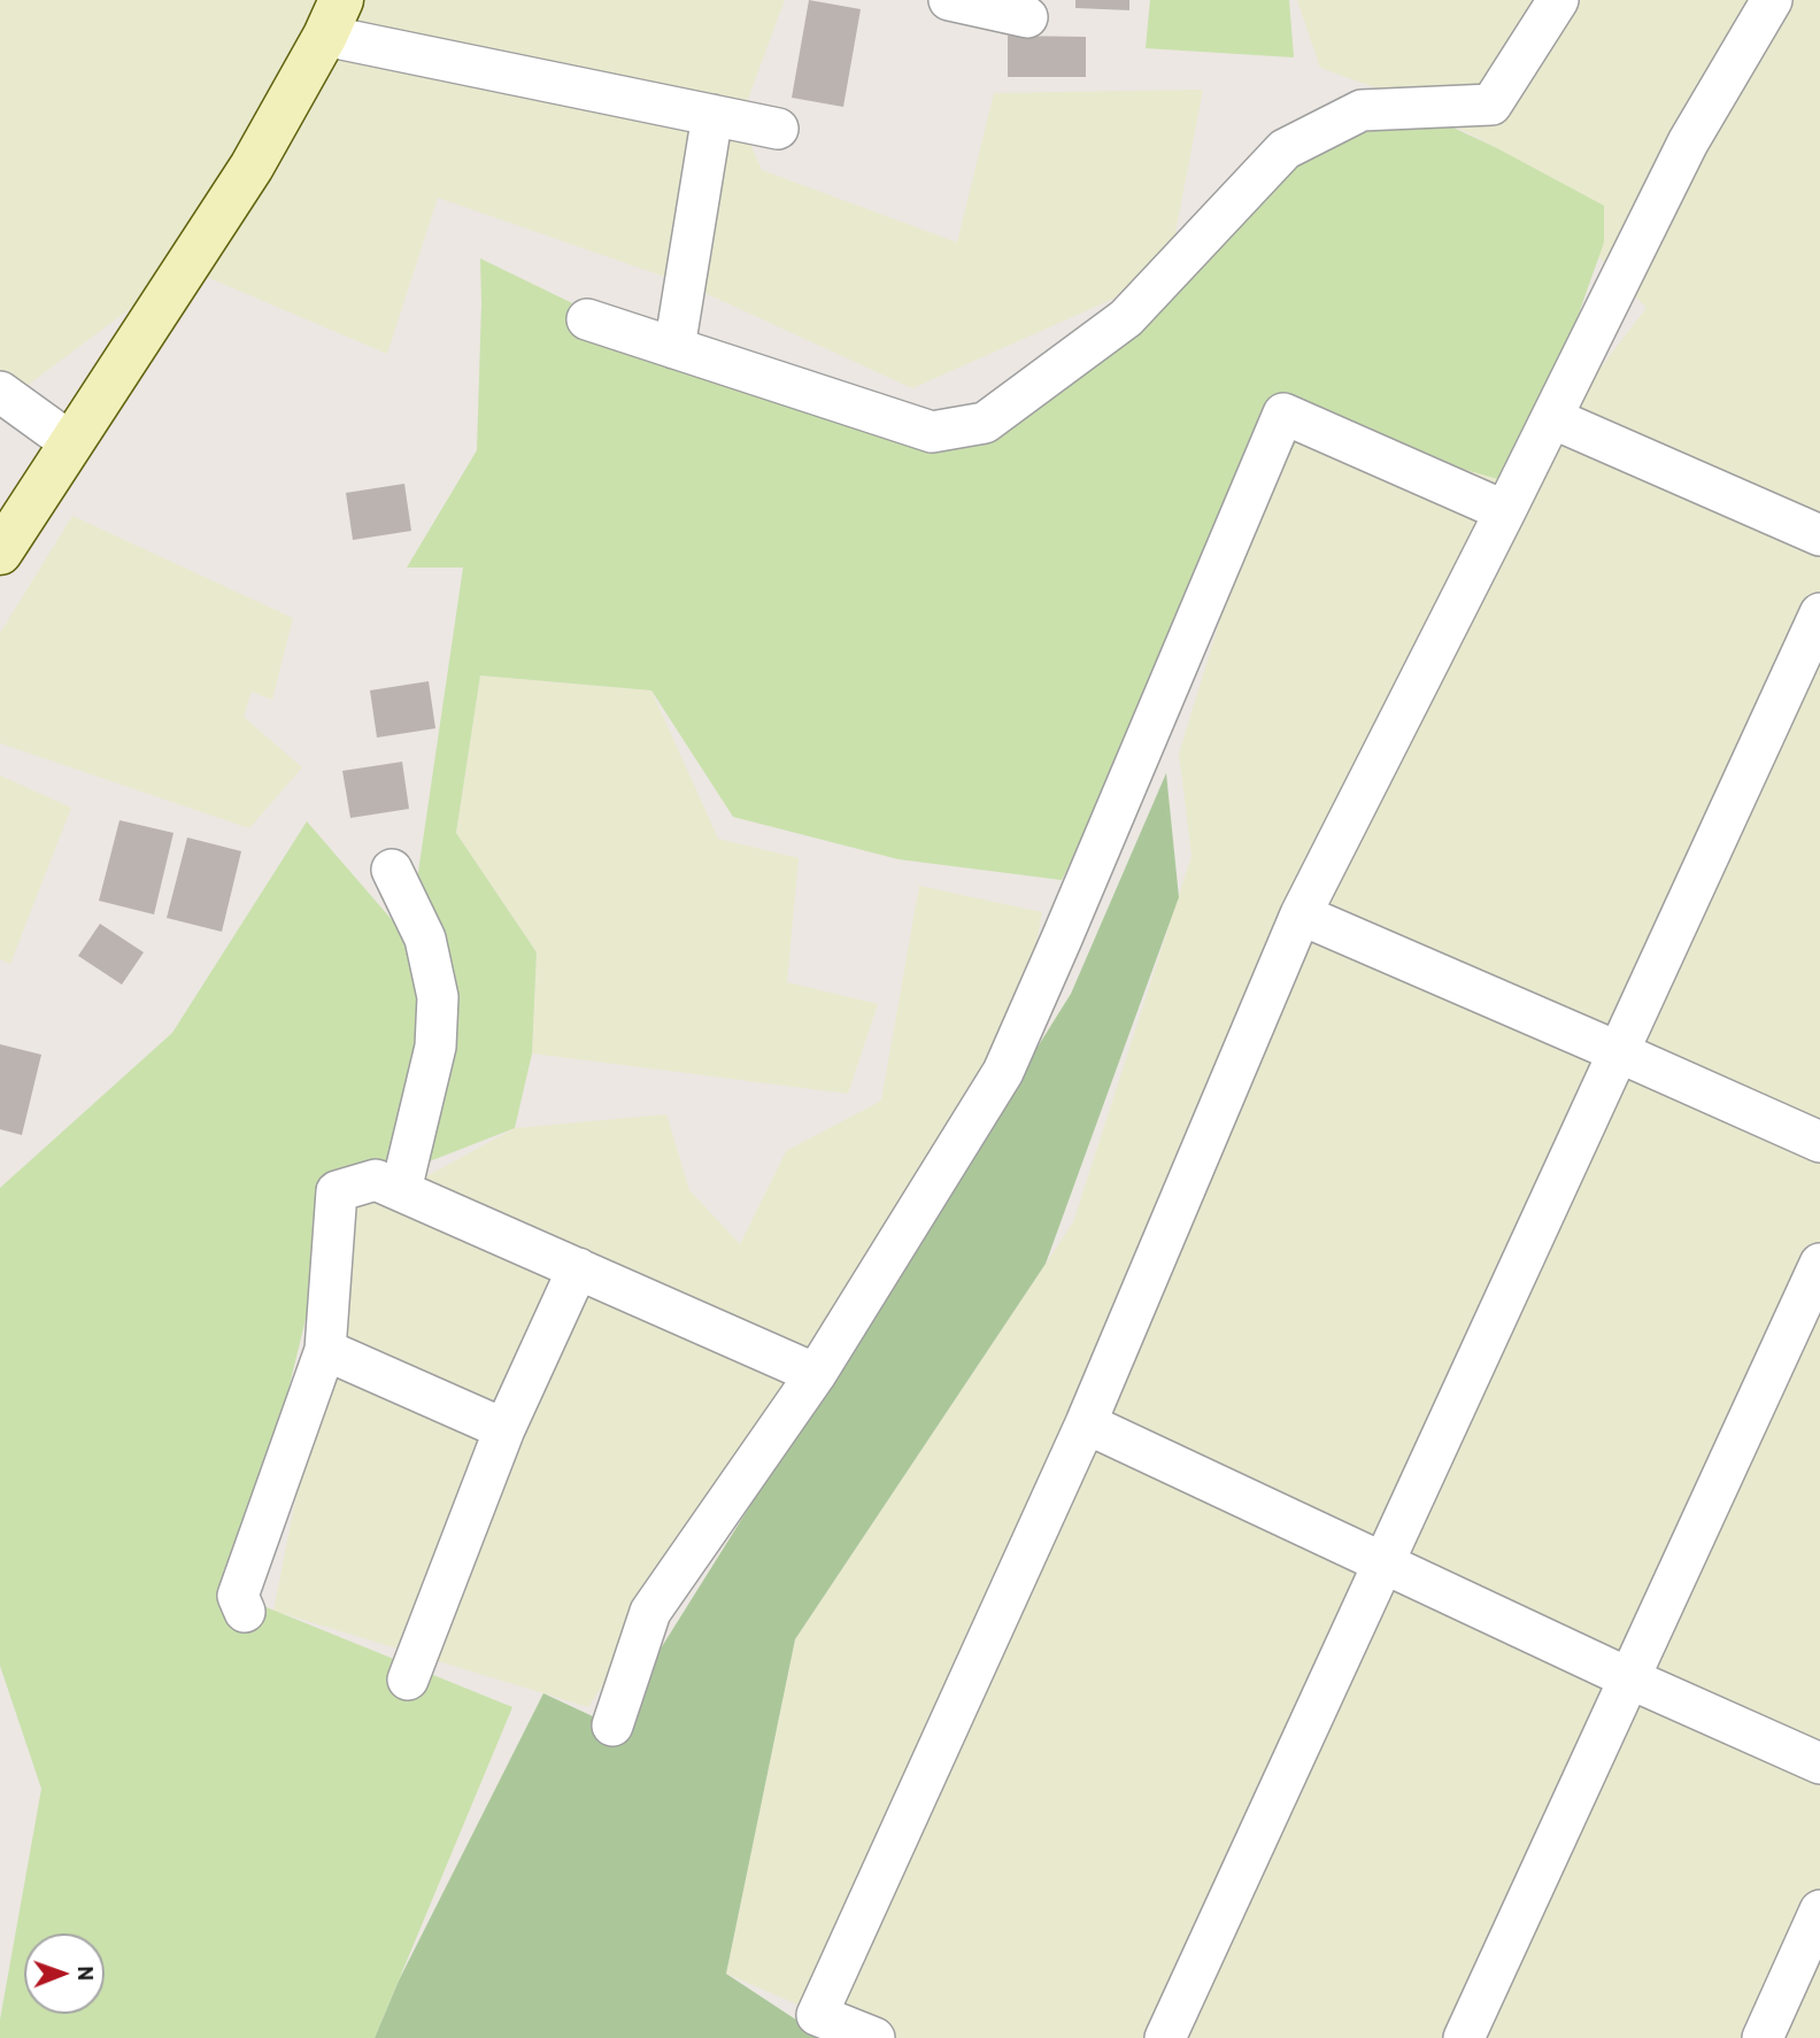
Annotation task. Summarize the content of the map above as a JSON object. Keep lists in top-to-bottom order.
{
  "north": "right"
}
